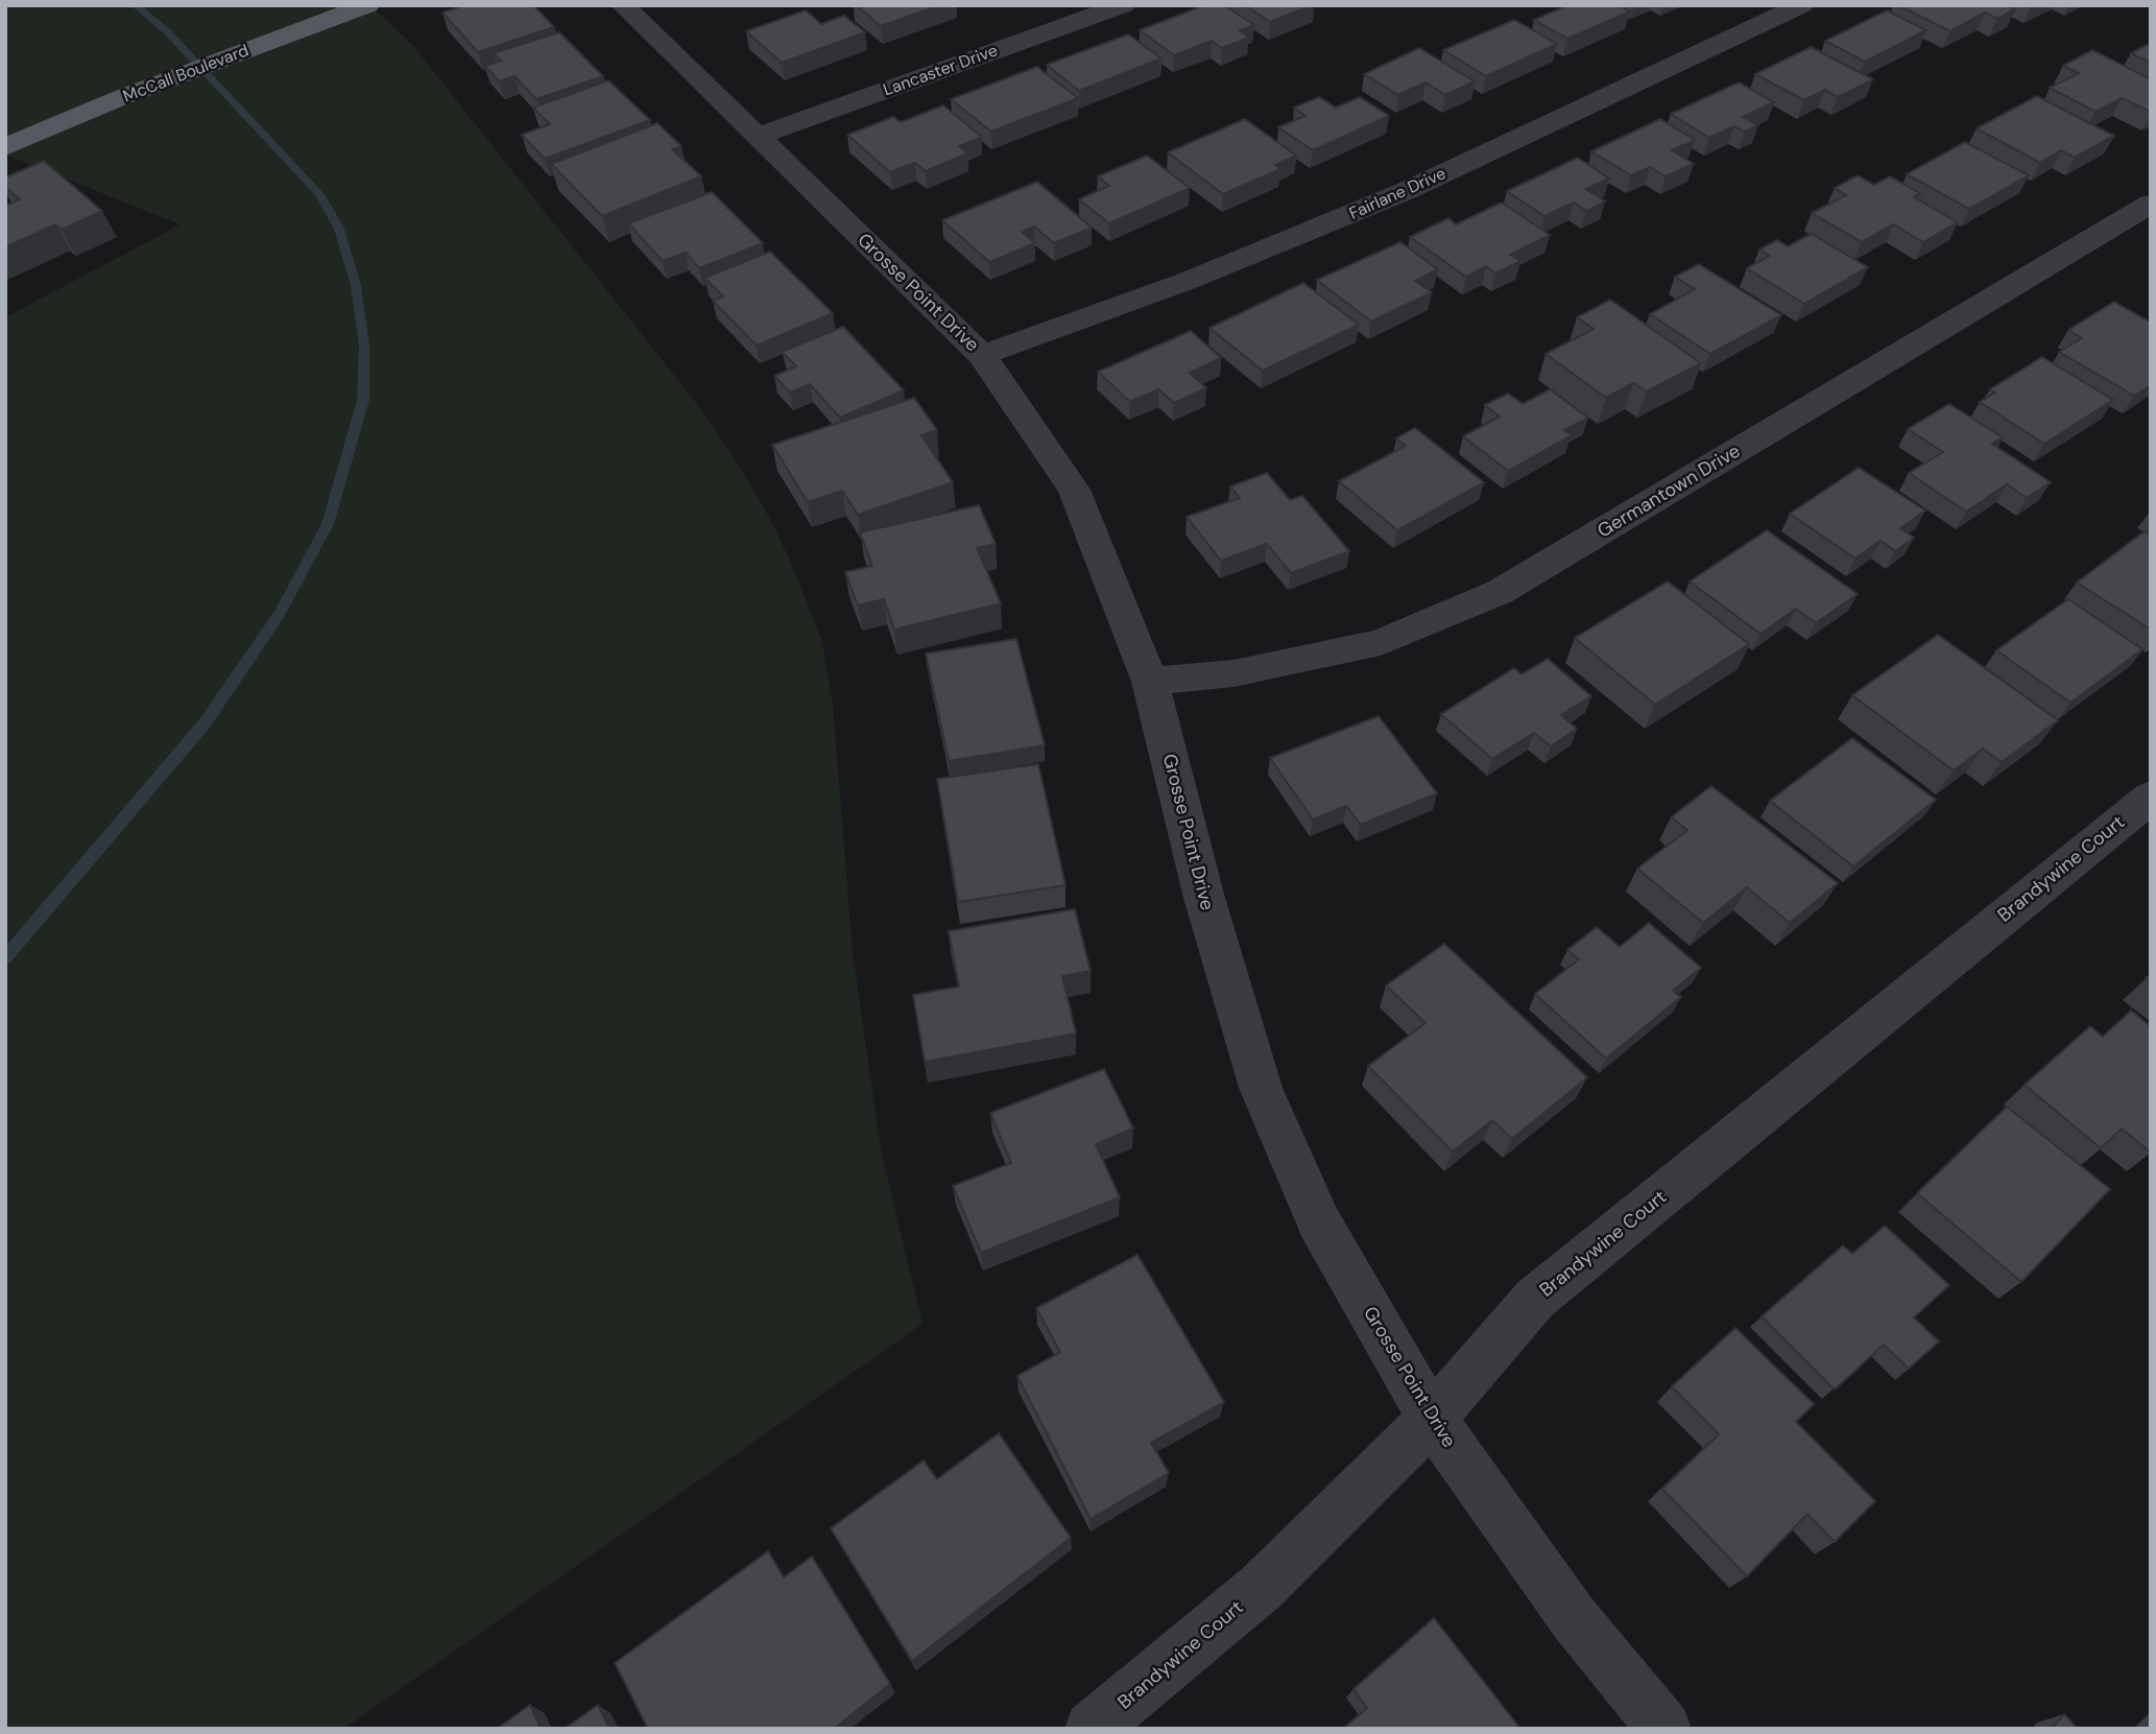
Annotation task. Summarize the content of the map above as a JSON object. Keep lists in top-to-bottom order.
{
  "streets": {
    "main road": ["McCall Boulevard"],
    "street": [
      "Lancaster Drive",
      "Fairlane Drive",
      "Grosse Point Drive",
      "Germantown Drive",
      "Brandywine Court"
    ]
  },
  "crossings": [
    ["Lancaster Drive", "Grosse Point Drive"],
    ["Fairlane Drive", "Grosse Point Drive"],
    ["Grosse Point Drive", "Germantown Drive"],
    ["Grosse Point Drive", "Brandywine Court"]
  ]
}
